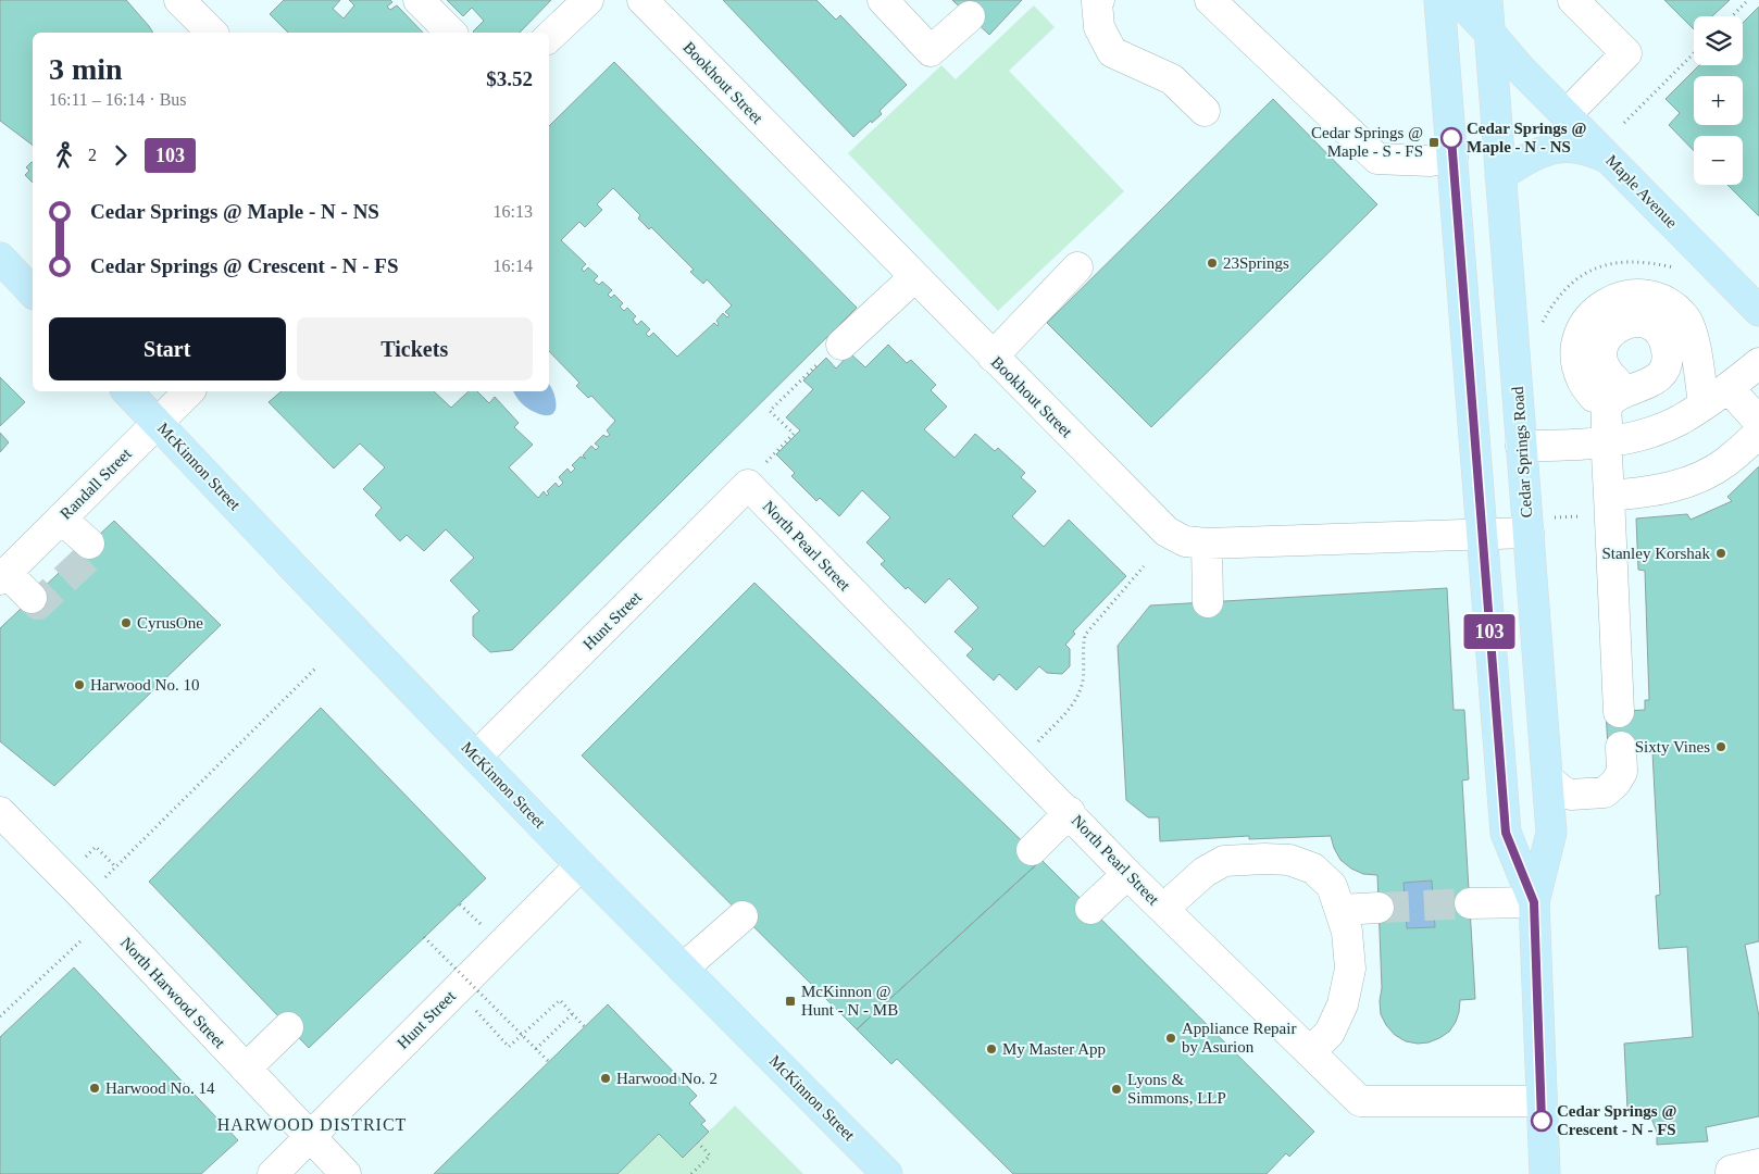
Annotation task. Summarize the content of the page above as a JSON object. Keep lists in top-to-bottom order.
{
  "streets": {
    "main road": ["Maple Avenue", "Cedar Springs Road", "McKinnon Street"],
    "street": [
      "Bookhout Street",
      "Randall Street",
      "North Pearl Street",
      "Hunt Street",
      "North Harwood Street"
    ]
  },
  "crossings": [
    ["Bookhout Street", "Cedar Springs Road"],
    ["Maple Avenue", "Cedar Springs Road"],
    ["Cedar Springs Road", "North Pearl Street"],
    ["McKinnon Street", "Randall Street"],
    ["McKinnon Street", "Hunt Street"],
    ["North Pearl Street", "Hunt Street"],
    ["Hunt Street", "North Harwood Street"]
  ],
  "districts": ["HARWOOD DISTRICT"],
  "places": {
    "other": [
      "Cedar Springs @ Maple - N - NS",
      "23Springs",
      "Stanley Korshak",
      "CyrusOne",
      "Harwood No. 10",
      "Sixty Vines",
      "Appliance Repair by Asurion",
      "My Master App",
      "Harwood No. 2",
      "Harwood No. 14",
      "Lyons & Simmons, LLP",
      "Cedar Springs @ Crescent - N - FS"
    ],
    "transit": ["Cedar Springs @ Maple - S - FS", "McKinnon @ Hunt - N - MB"]
  },
  "lines": ["bus line 103"],
  "page": {
    "on_map": "103",
    "map_buttons": ["+", "−"],
    "heading": ["3 min", "16:11 – 16:14 · Bus", "$3.52"],
    "legs": ["2", "103"],
    "list": [
      {
        "name": "Cedar Springs @ Maple - N - NS",
        "value": "16:13"
      },
      {
        "name": "Cedar Springs @ Crescent - N - FS",
        "value": "16:14"
      }
    ],
    "buttons": ["Start", "Tickets"]
  }
}
